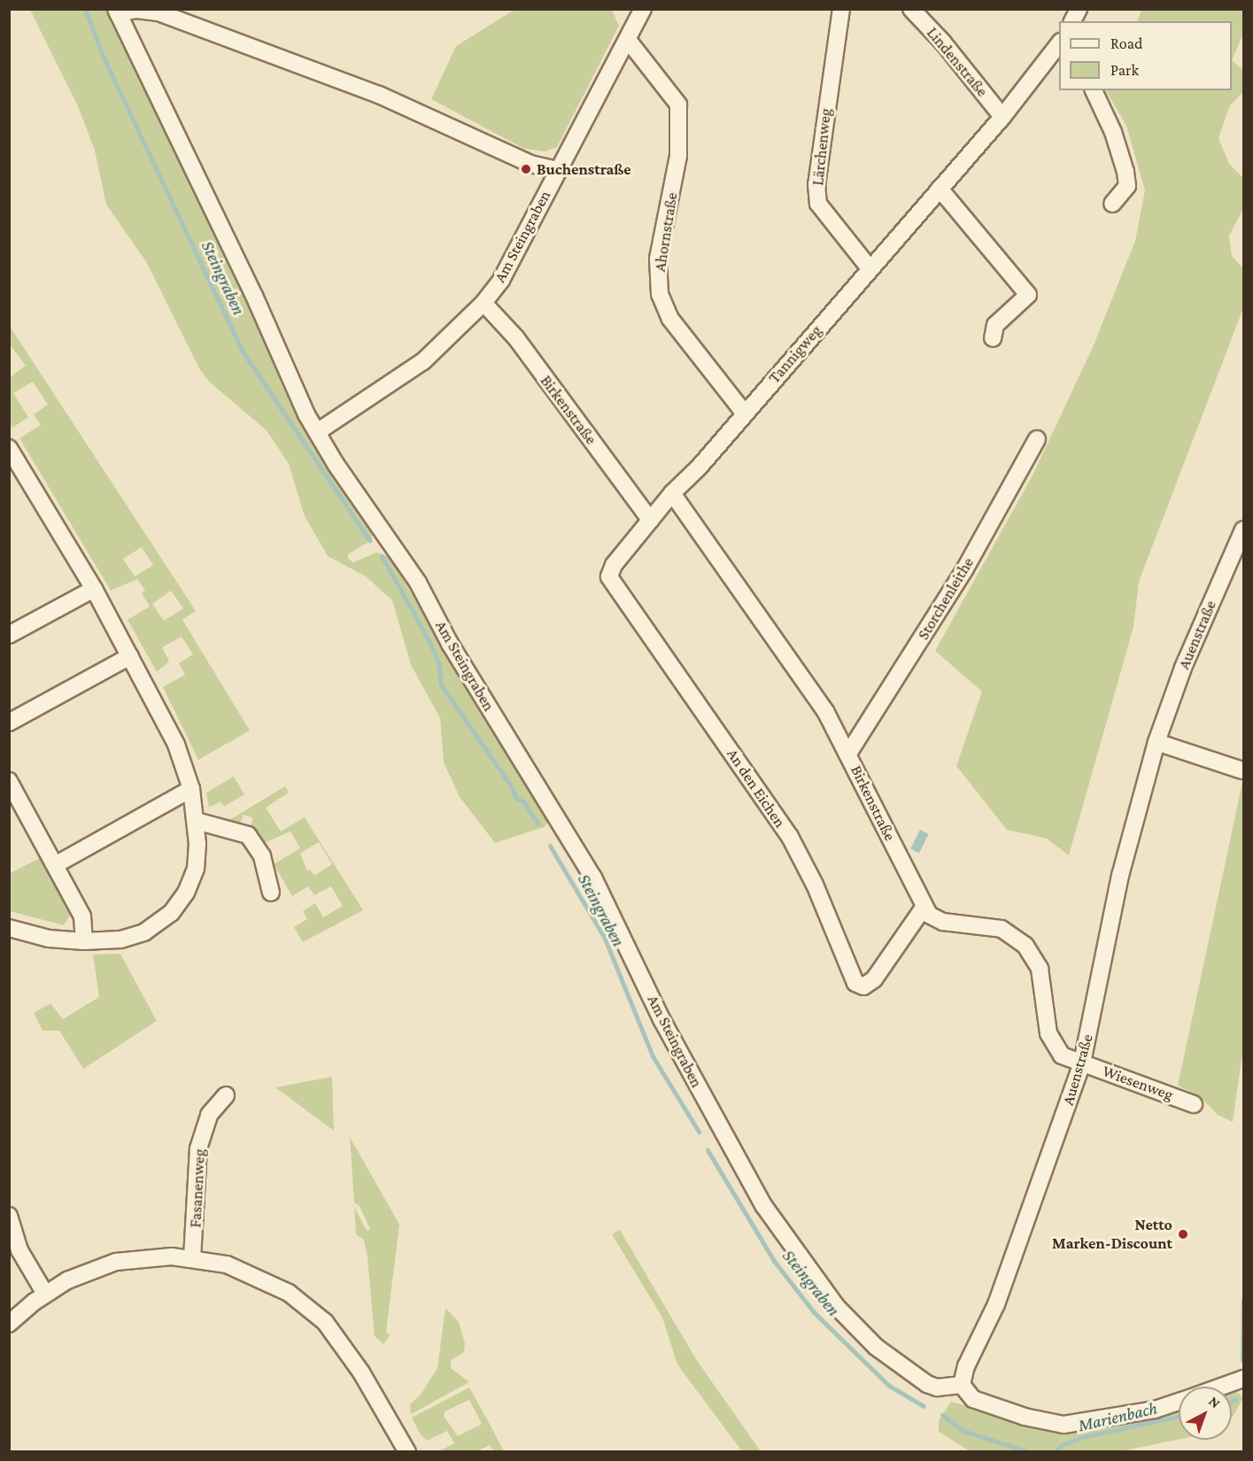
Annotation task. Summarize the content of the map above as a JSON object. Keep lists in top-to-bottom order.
{
  "streets": {
    "street": [
      "Lindenstraße",
      "Lärchenweg",
      "Ahornstraße",
      "Am Steingraben",
      "Tannigweg",
      "Birkenstraße",
      "Storchenleithe",
      "Auenstraße",
      "An den Eichen",
      "Wiesenweg",
      "Fasanenweg"
    ]
  },
  "crossings": [
    ["Lindenstraße", "Tannigweg"],
    ["Lärchenweg", "Tannigweg"],
    ["Ahornstraße", "Am Steingraben"],
    ["Ahornstraße", "Tannigweg"],
    ["Am Steingraben", "Birkenstraße"],
    ["Am Steingraben", "Auenstraße"],
    ["Tannigweg", "Birkenstraße"],
    ["Tannigweg", "An den Eichen"],
    ["Birkenstraße", "Storchenleithe"],
    ["Birkenstraße", "An den Eichen"],
    ["Auenstraße", "Wiesenweg"]
  ],
  "water": ["Steingraben", "Marienbach"],
  "places": ["Buchenstraße", "Netto Marken-Discount"],
  "legend": ["Road", "Park"],
  "north": "top right"
}
